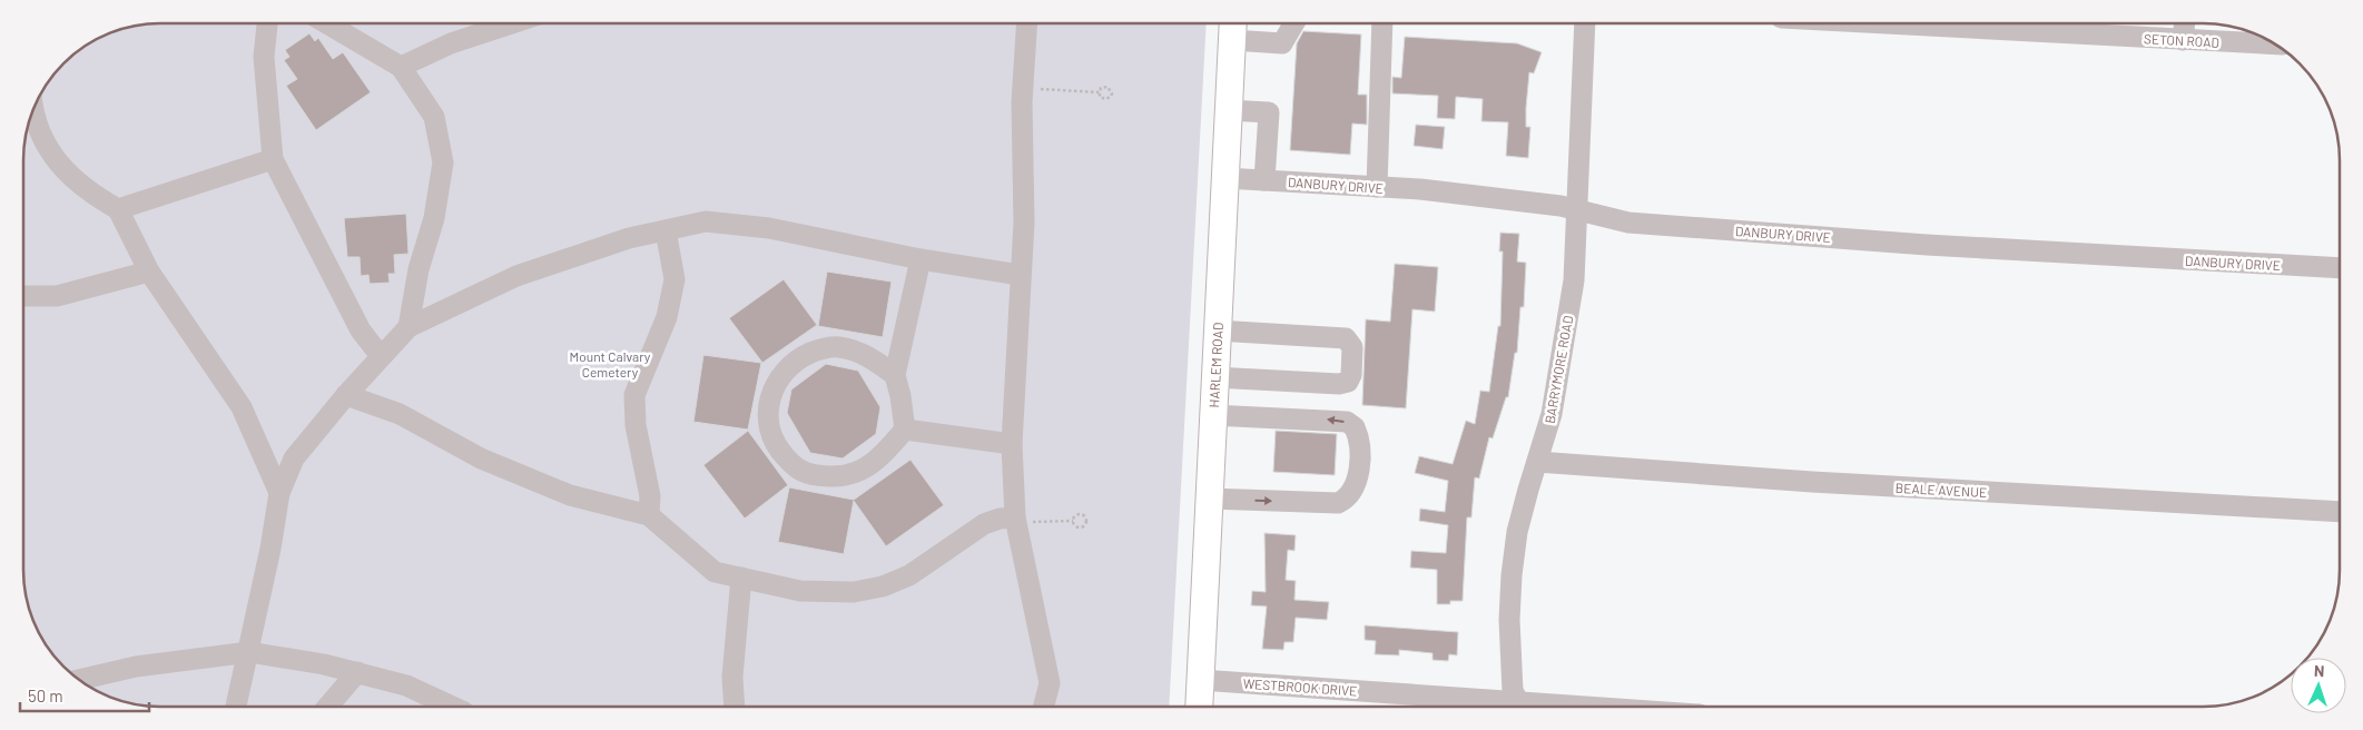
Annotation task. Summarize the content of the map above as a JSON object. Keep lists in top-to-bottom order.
{
  "streets": {
    "main road": ["HARLEM ROAD"],
    "street": [
      "SETON ROAD",
      "DANBURY DRIVE",
      "BARRYMORE ROAD",
      "BEALE AVENUE",
      "WESTBROOK DRIVE"
    ]
  },
  "crossings": [
    ["DANBURY DRIVE", "HARLEM ROAD"],
    ["DANBURY DRIVE", "BARRYMORE ROAD"],
    ["HARLEM ROAD", "WESTBROOK DRIVE"],
    ["BARRYMORE ROAD", "BEALE AVENUE"]
  ],
  "parks": ["Mount Calvary Cemetery"],
  "scale_bar": "50 m",
  "north": "top"
}
